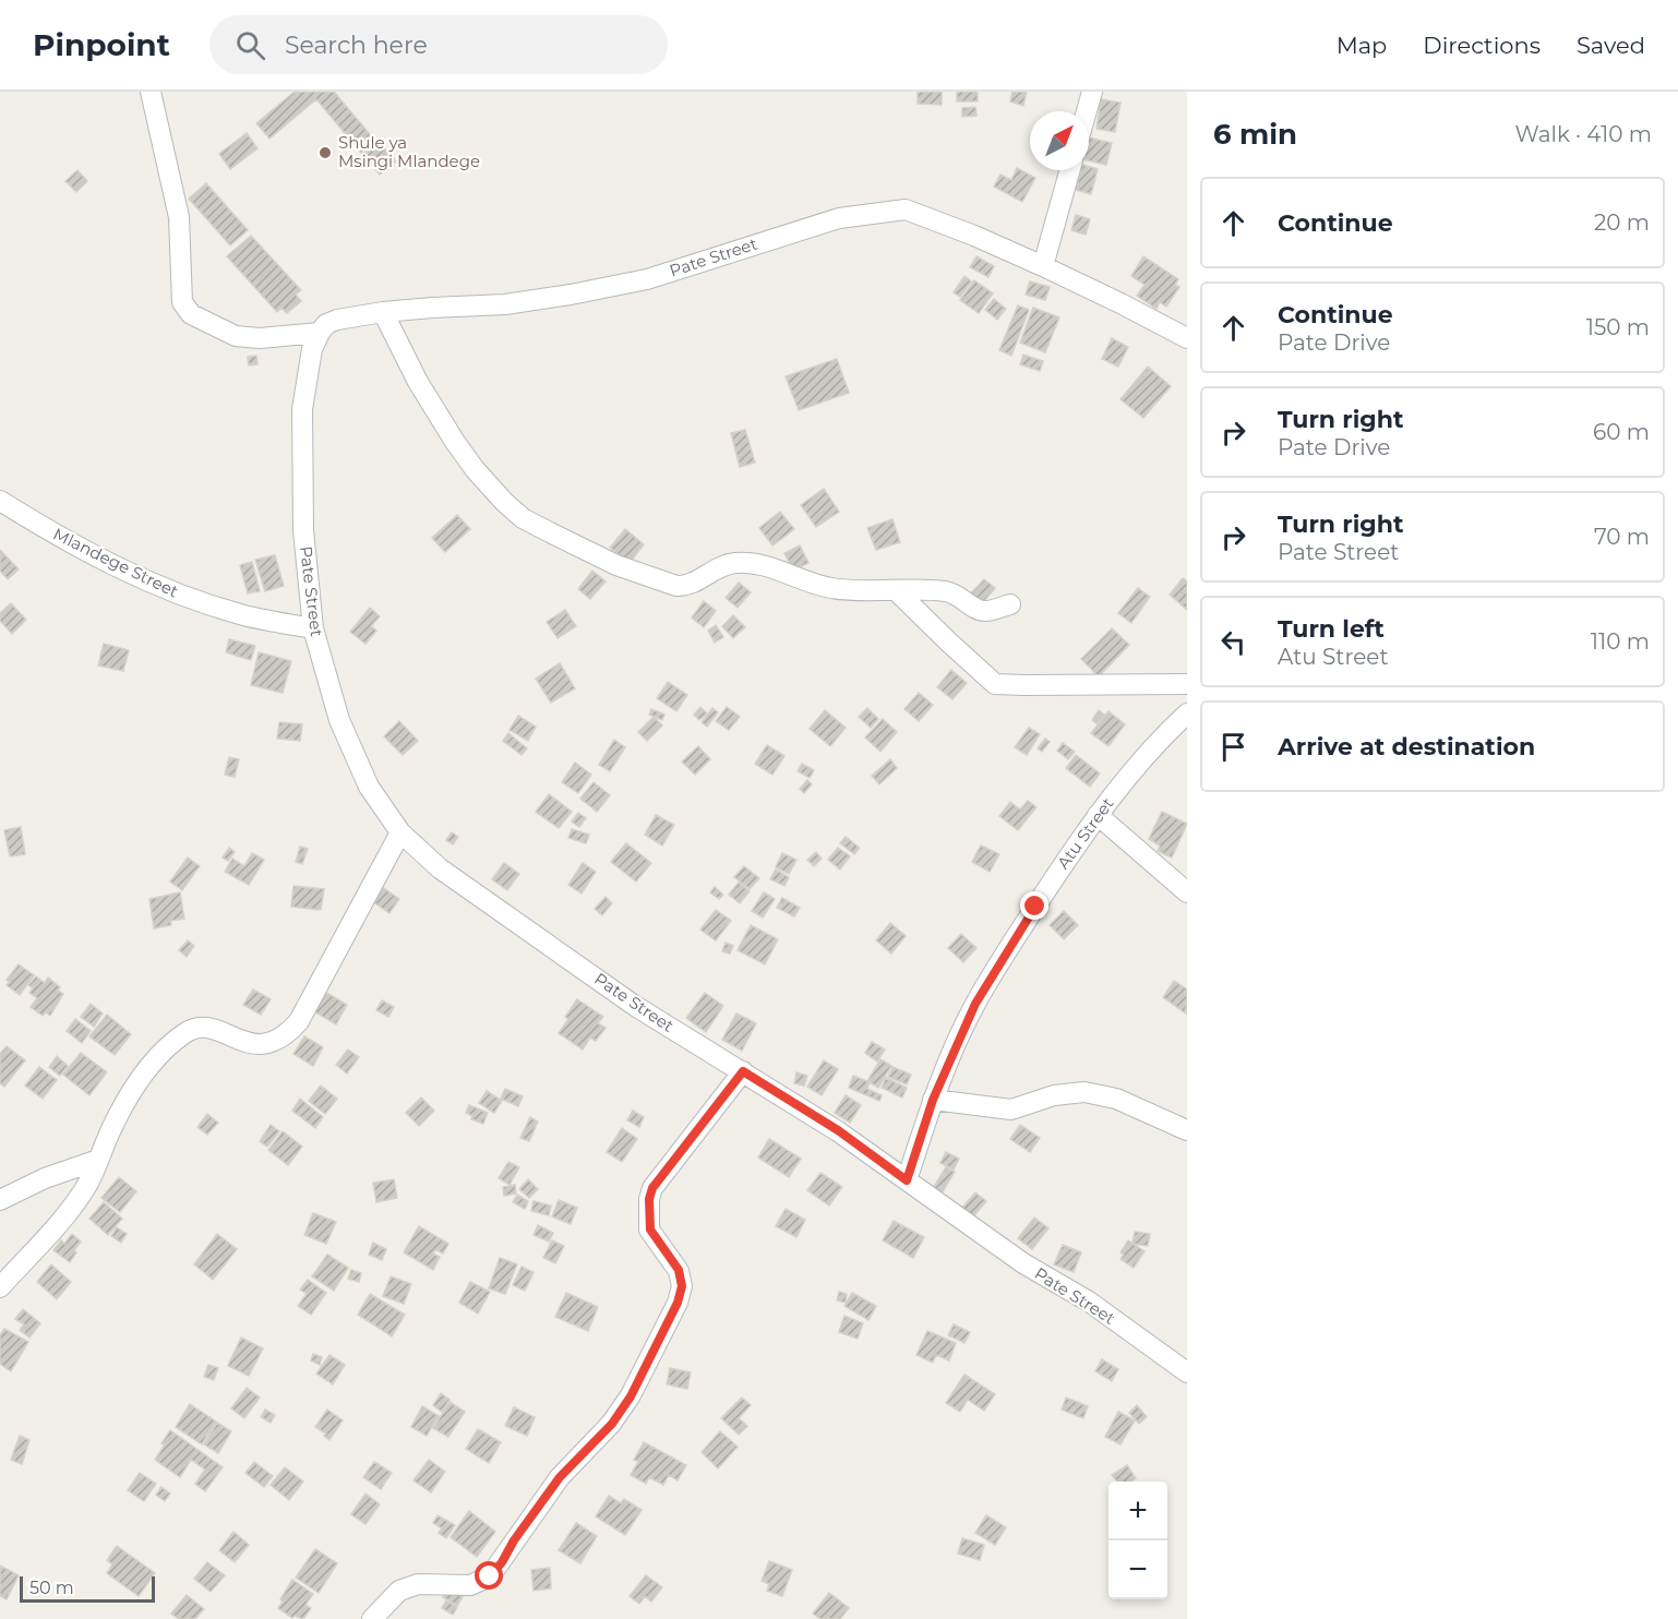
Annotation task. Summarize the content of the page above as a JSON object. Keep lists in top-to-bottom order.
{
  "streets": {
    "street": ["Pate Street", "Mlandege Street", "Atu Street"]
  },
  "crossings": [
    ["Pate Street", "Mlandege Street"],
    ["Pate Street", "Atu Street"]
  ],
  "places": ["Shule ya Msingi Mlandege"],
  "scale_bar": "50 m",
  "north": "top right",
  "page": {
    "header": "Pinpoint",
    "search": "Search here",
    "nav": ["Map", "Directions", "Saved"],
    "heading": ["6 min", "Walk · 410 m"],
    "list": [
      ["Continue", "20 m"],
      ["Continue", "Pate Drive", "150 m"],
      ["Turn right", "Pate Drive", "60 m"],
      ["Turn right", "Pate Street", "70 m"],
      ["Turn left", "Atu Street", "110 m"],
      "Arrive at destination"
    ],
    "map_buttons": ["+", "−"],
    "scale": "50 m"
  }
}
